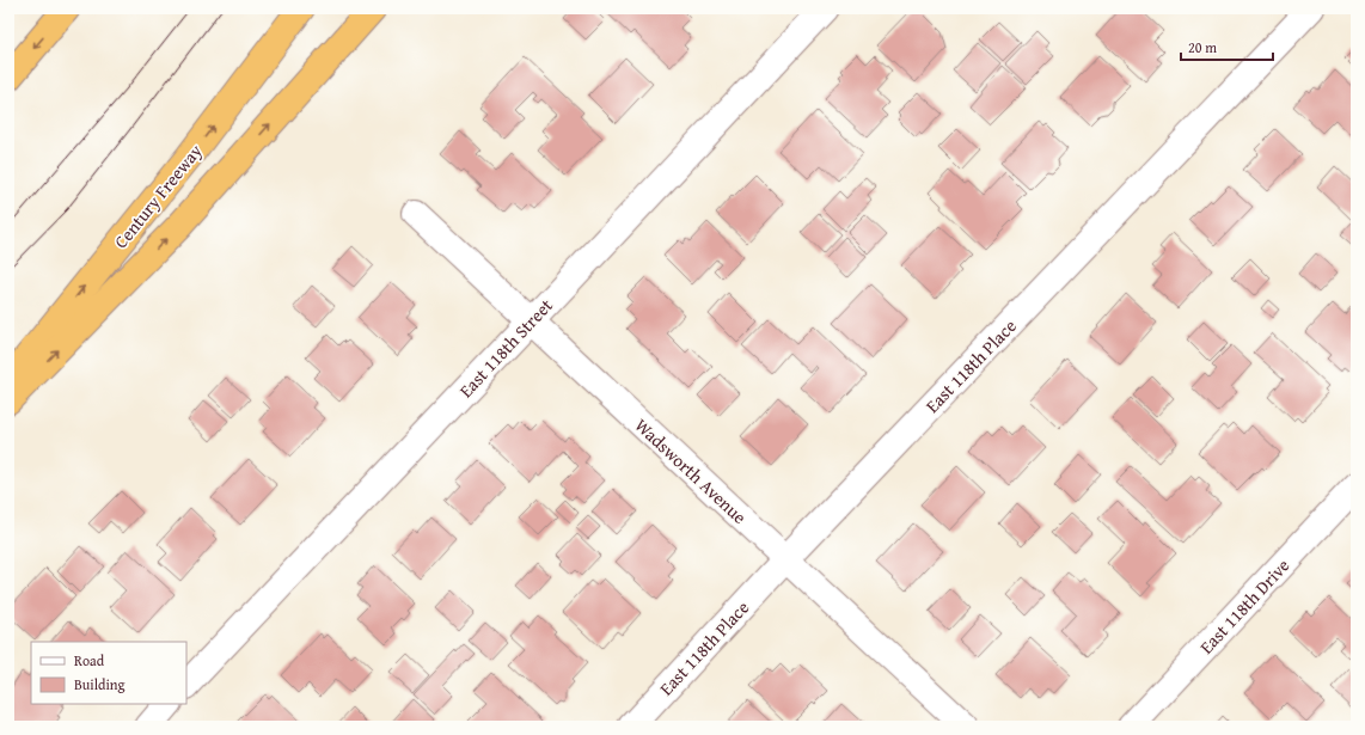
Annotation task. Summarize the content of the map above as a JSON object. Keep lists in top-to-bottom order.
{
  "streets": {
    "highway": ["Century Freeway"],
    "street": [
      "East 118th Street",
      "East 118th Place",
      "Wadsworth Avenue",
      "East 118th Drive"
    ]
  },
  "crossings": [
    ["East 118th Street", "Wadsworth Avenue"],
    ["East 118th Place", "Wadsworth Avenue"]
  ],
  "legend": ["Road", "Building"],
  "scale_bar": "20 m"
}
